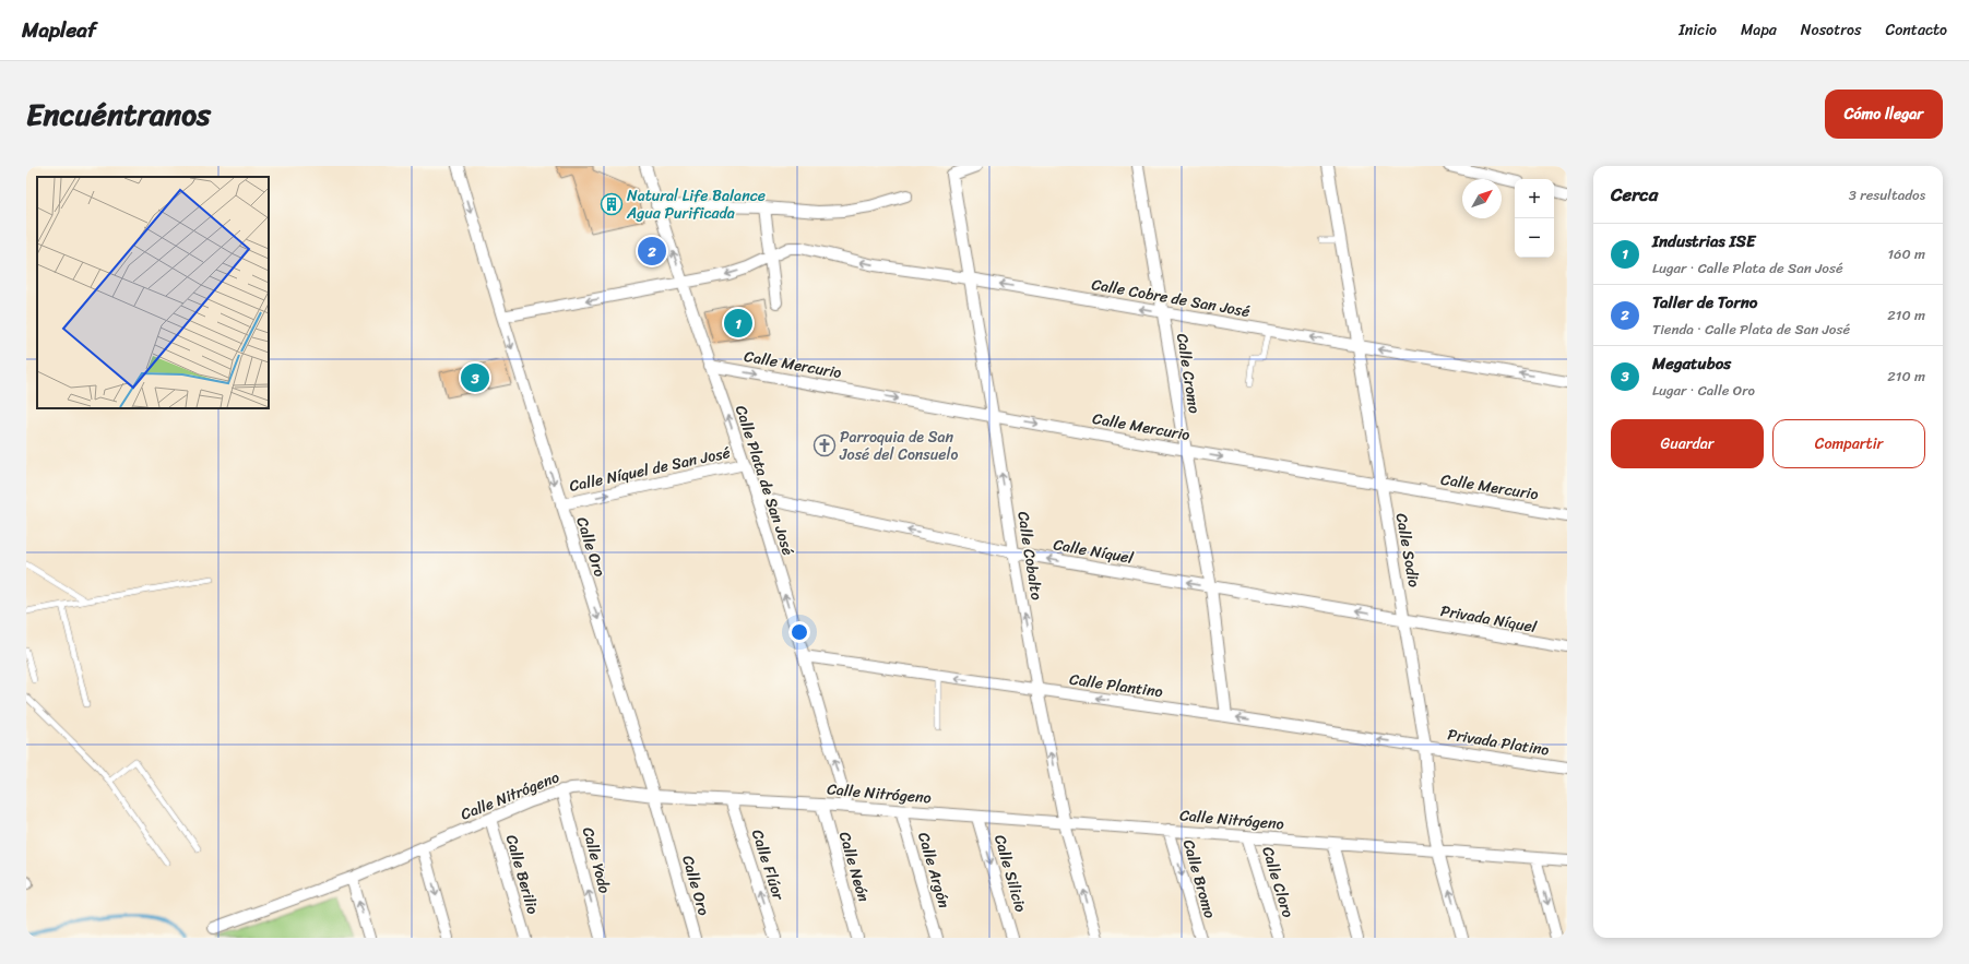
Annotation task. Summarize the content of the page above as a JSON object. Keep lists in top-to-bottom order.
{
  "streets": {
    "street": [
      "Calle Cobre de San José",
      "Calle Mercurio",
      "Calle Cromo",
      "Calle Níquel de San José",
      "Calle Plata de San José",
      "Calle Oro",
      "Calle Sodio",
      "Calle Níquel",
      "Calle Cobalto",
      "Privada Níquel",
      "Calle Plantino",
      "Privada Platino",
      "Calle Nitrógeno",
      "Calle Yodo",
      "Calle Flúor",
      "Calle Neón",
      "Calle Argón",
      "Calle Silicio",
      "Calle Berilio",
      "Calle Bromo",
      "Calle Cloro"
    ]
  },
  "crossings": [
    ["Calle Cobre de San José", "Calle Cromo"],
    ["Calle Cobre de San José", "Calle Plata de San José"],
    ["Calle Cobre de San José", "Calle Oro"],
    ["Calle Cobre de San José", "Calle Sodio"],
    ["Calle Cobre de San José", "Calle Cobalto"],
    ["Calle Mercurio", "Calle Cromo"],
    ["Calle Mercurio", "Calle Plata de San José"],
    ["Calle Mercurio", "Calle Sodio"],
    ["Calle Mercurio", "Calle Cobalto"],
    ["Calle Cromo", "Calle Níquel"],
    ["Calle Cromo", "Calle Plantino"],
    ["Calle Níquel de San José", "Calle Plata de San José"],
    ["Calle Níquel de San José", "Calle Oro"],
    ["Calle Plata de San José", "Calle Níquel"],
    ["Calle Plata de San José", "Calle Plantino"],
    ["Calle Plata de San José", "Calle Nitrógeno"],
    ["Calle Oro", "Calle Nitrógeno"],
    ["Calle Sodio", "Calle Níquel"],
    ["Calle Sodio", "Privada Níquel"],
    ["Calle Sodio", "Calle Plantino"],
    ["Calle Sodio", "Privada Platino"],
    ["Calle Sodio", "Calle Nitrógeno"],
    ["Calle Níquel", "Calle Cobalto"],
    ["Calle Níquel", "Privada Níquel"],
    ["Calle Cobalto", "Calle Plantino"],
    ["Calle Cobalto", "Calle Nitrógeno"],
    ["Calle Plantino", "Privada Platino"],
    ["Calle Nitrógeno", "Calle Yodo"],
    ["Calle Nitrógeno", "Calle Flúor"],
    ["Calle Nitrógeno", "Calle Neón"],
    ["Calle Nitrógeno", "Calle Argón"],
    ["Calle Nitrógeno", "Calle Silicio"],
    ["Calle Nitrógeno", "Calle Berilio"],
    ["Calle Nitrógeno", "Calle Bromo"],
    ["Calle Nitrógeno", "Calle Cloro"]
  ],
  "one_way": [
    "Calle Cobre de San José",
    "Calle Mercurio",
    "Calle Níquel de San José",
    "Calle Plata de San José",
    "Calle Oro",
    "Calle Níquel",
    "Calle Cobalto",
    "Calle Plantino",
    "Calle Yodo",
    "Calle Flúor",
    "Calle Silicio",
    "Calle Bromo"
  ],
  "places": {
    "building": ["Natural Life Balance Agua Purificada"],
    "church": ["Parroquia de San José del Consuelo"]
  },
  "north": "top right",
  "page": {
    "header": "Mapleaf",
    "nav": [
      "Inicio",
      "Mapa",
      "Nosotros",
      "Contacto"
    ],
    "title": "Encuéntranos",
    "buttons": [
      "Cómo llegar",
      ["Guardar", "Compartir"]
    ],
    "heading": ["Cerca", "3 resultados"],
    "map_buttons": ["+", "−"],
    "list": [
      {
        "mark": "1",
        "name": "Industrias ISE",
        "note": "Lugar · Calle Plata de San José",
        "value": "160 m"
      },
      {
        "mark": "2",
        "name": "Taller de Torno",
        "note": "Tienda · Calle Plata de San José",
        "value": "210 m"
      },
      {
        "mark": "3",
        "name": "Megatubos",
        "note": "Lugar · Calle Oro",
        "value": "210 m"
      }
    ],
    "pins": ["2", "1", "3"]
  }
}
